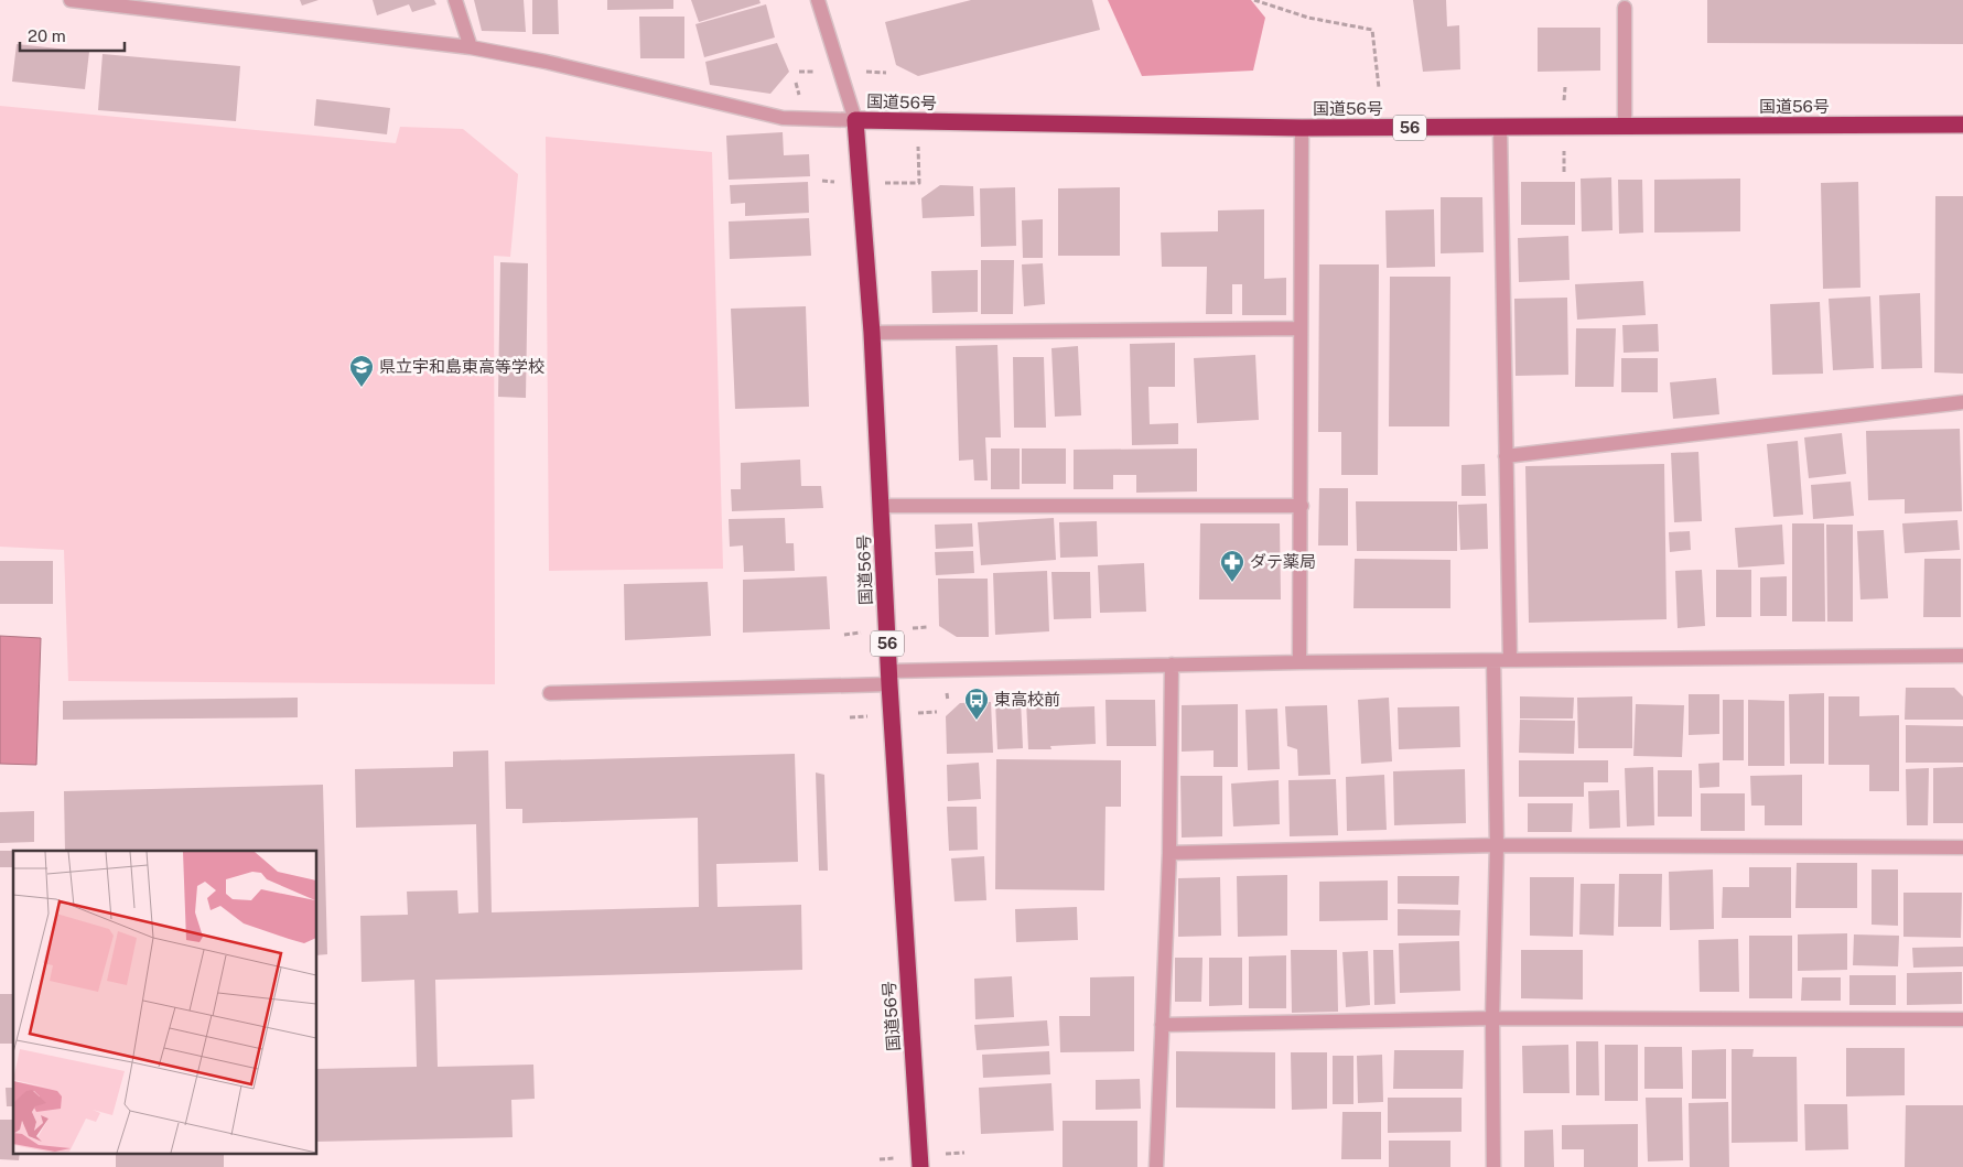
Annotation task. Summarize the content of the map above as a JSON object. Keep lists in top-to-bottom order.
{
  "streets": {
    "highway": ["国道56号", "56"]
  },
  "places": {
    "school or university": ["県立宇和島東高等学校"],
    "pharmacy": ["ダテ薬局"],
    "bus stop": ["東高校前"]
  },
  "scale_bar": "20 m"
}
